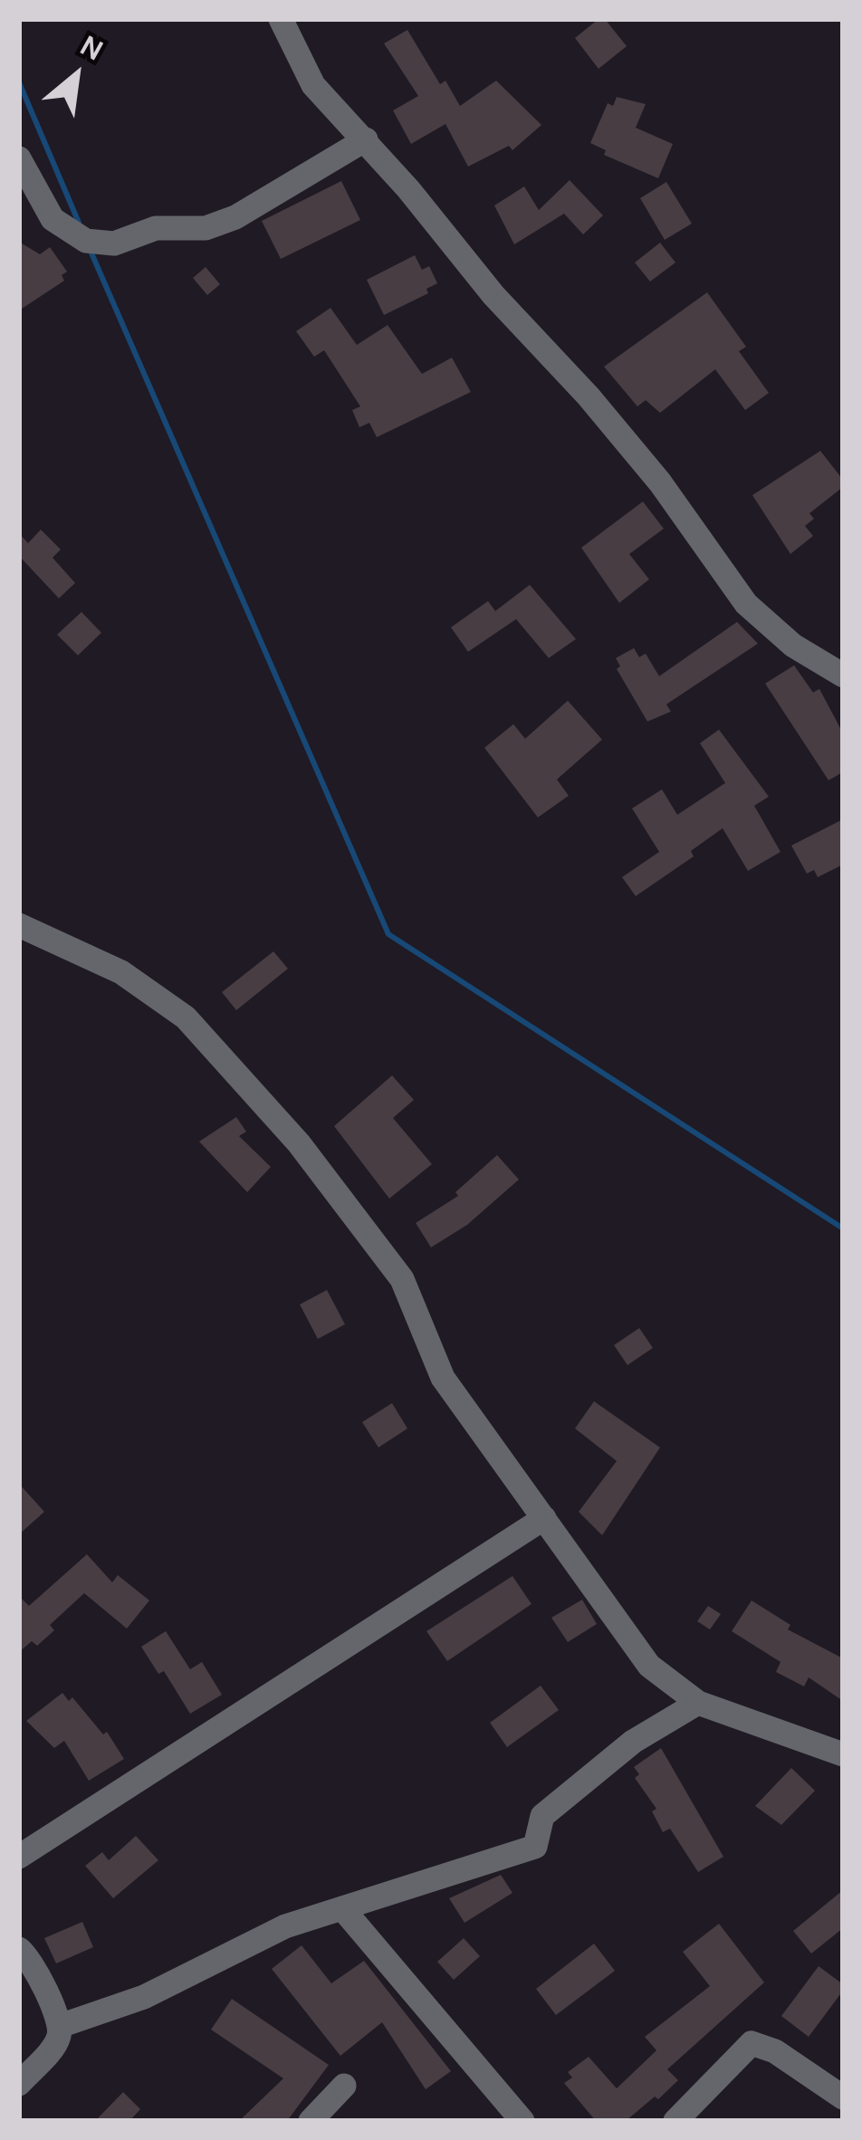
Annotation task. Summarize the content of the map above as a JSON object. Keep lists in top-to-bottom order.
{
  "north": "top right"
}
